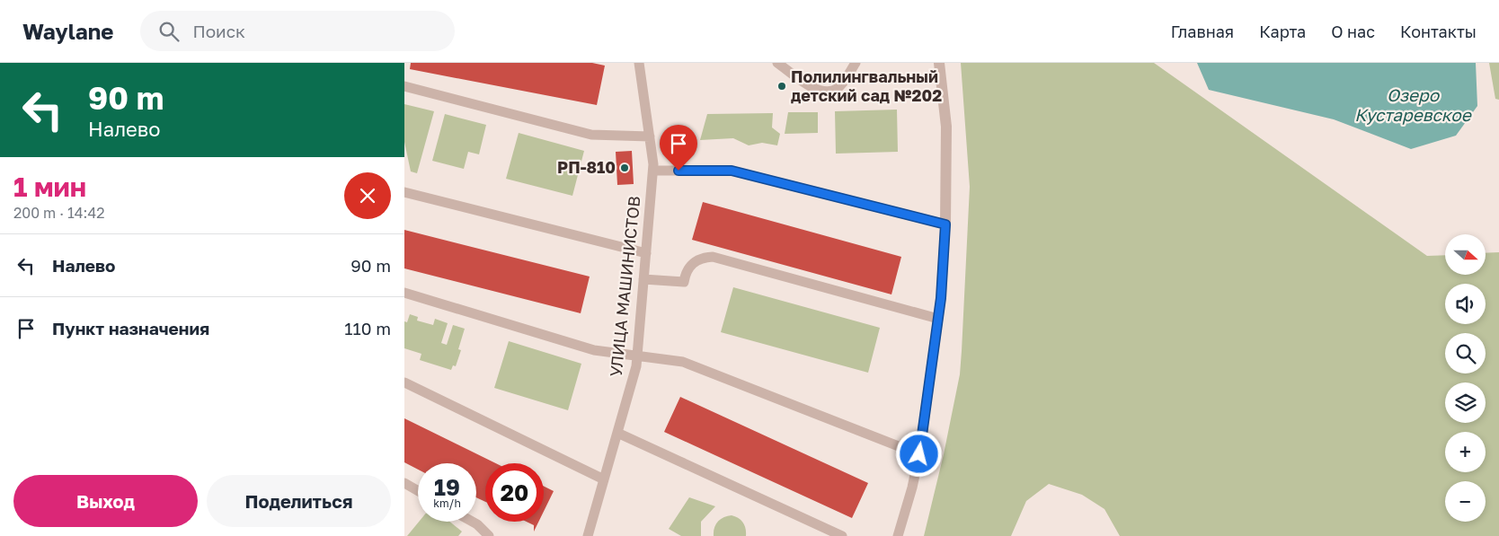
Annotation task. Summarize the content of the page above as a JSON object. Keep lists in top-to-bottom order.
{
  "streets": {
    "lane": ["УЛИЦА МАШИНИСТОВ"]
  },
  "water": ["Озеро Кустаревское"],
  "places": ["Полилингвальный детский сад №202", "РП-810"],
  "north": "right",
  "page": {
    "header": "Waylane",
    "search": "Поиск",
    "nav": [
      "Главная",
      "Карта",
      "О нас",
      "Контакты"
    ],
    "turn": ["90 m", "Налево"],
    "heading": ["1 мин", "200 m · 14:42"],
    "list": [
      {
        "name": "Налево",
        "value": "90 m"
      },
      {
        "name": "Пункт назначения",
        "value": "110 m"
      }
    ],
    "map_buttons": ["+", "−"],
    "speed": "19 km/h",
    "limit": "20",
    "buttons": ["Выход", "Поделиться"]
  }
}
